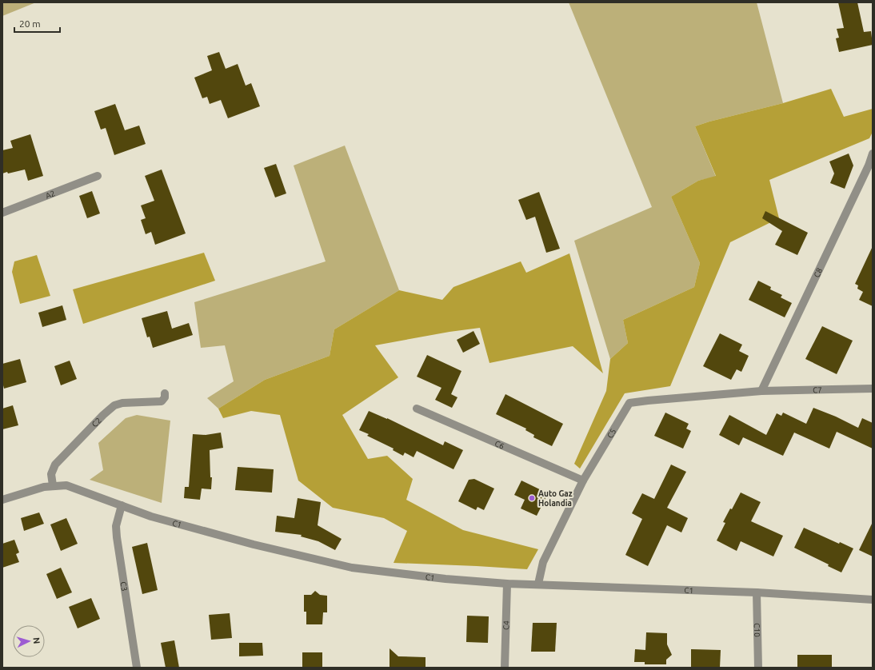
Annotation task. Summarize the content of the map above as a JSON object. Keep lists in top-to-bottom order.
{
  "streets": {
    "street": [
      "A2",
      "C8",
      "C7",
      "C2",
      "C5",
      "C6",
      "C1",
      "C3",
      "C4",
      "C10"
    ]
  },
  "crossings": [
    ["C8", "C7"],
    ["C8", "C5"],
    ["C7", "C5"],
    ["C2", "C1"],
    ["C5", "C6"],
    ["C5", "C1"],
    ["C1", "C3"],
    ["C1", "C4"],
    ["C1", "C10"]
  ],
  "places": ["Auto Gaz Holandia"],
  "scale_bar": "20 m",
  "north": "right"
}
